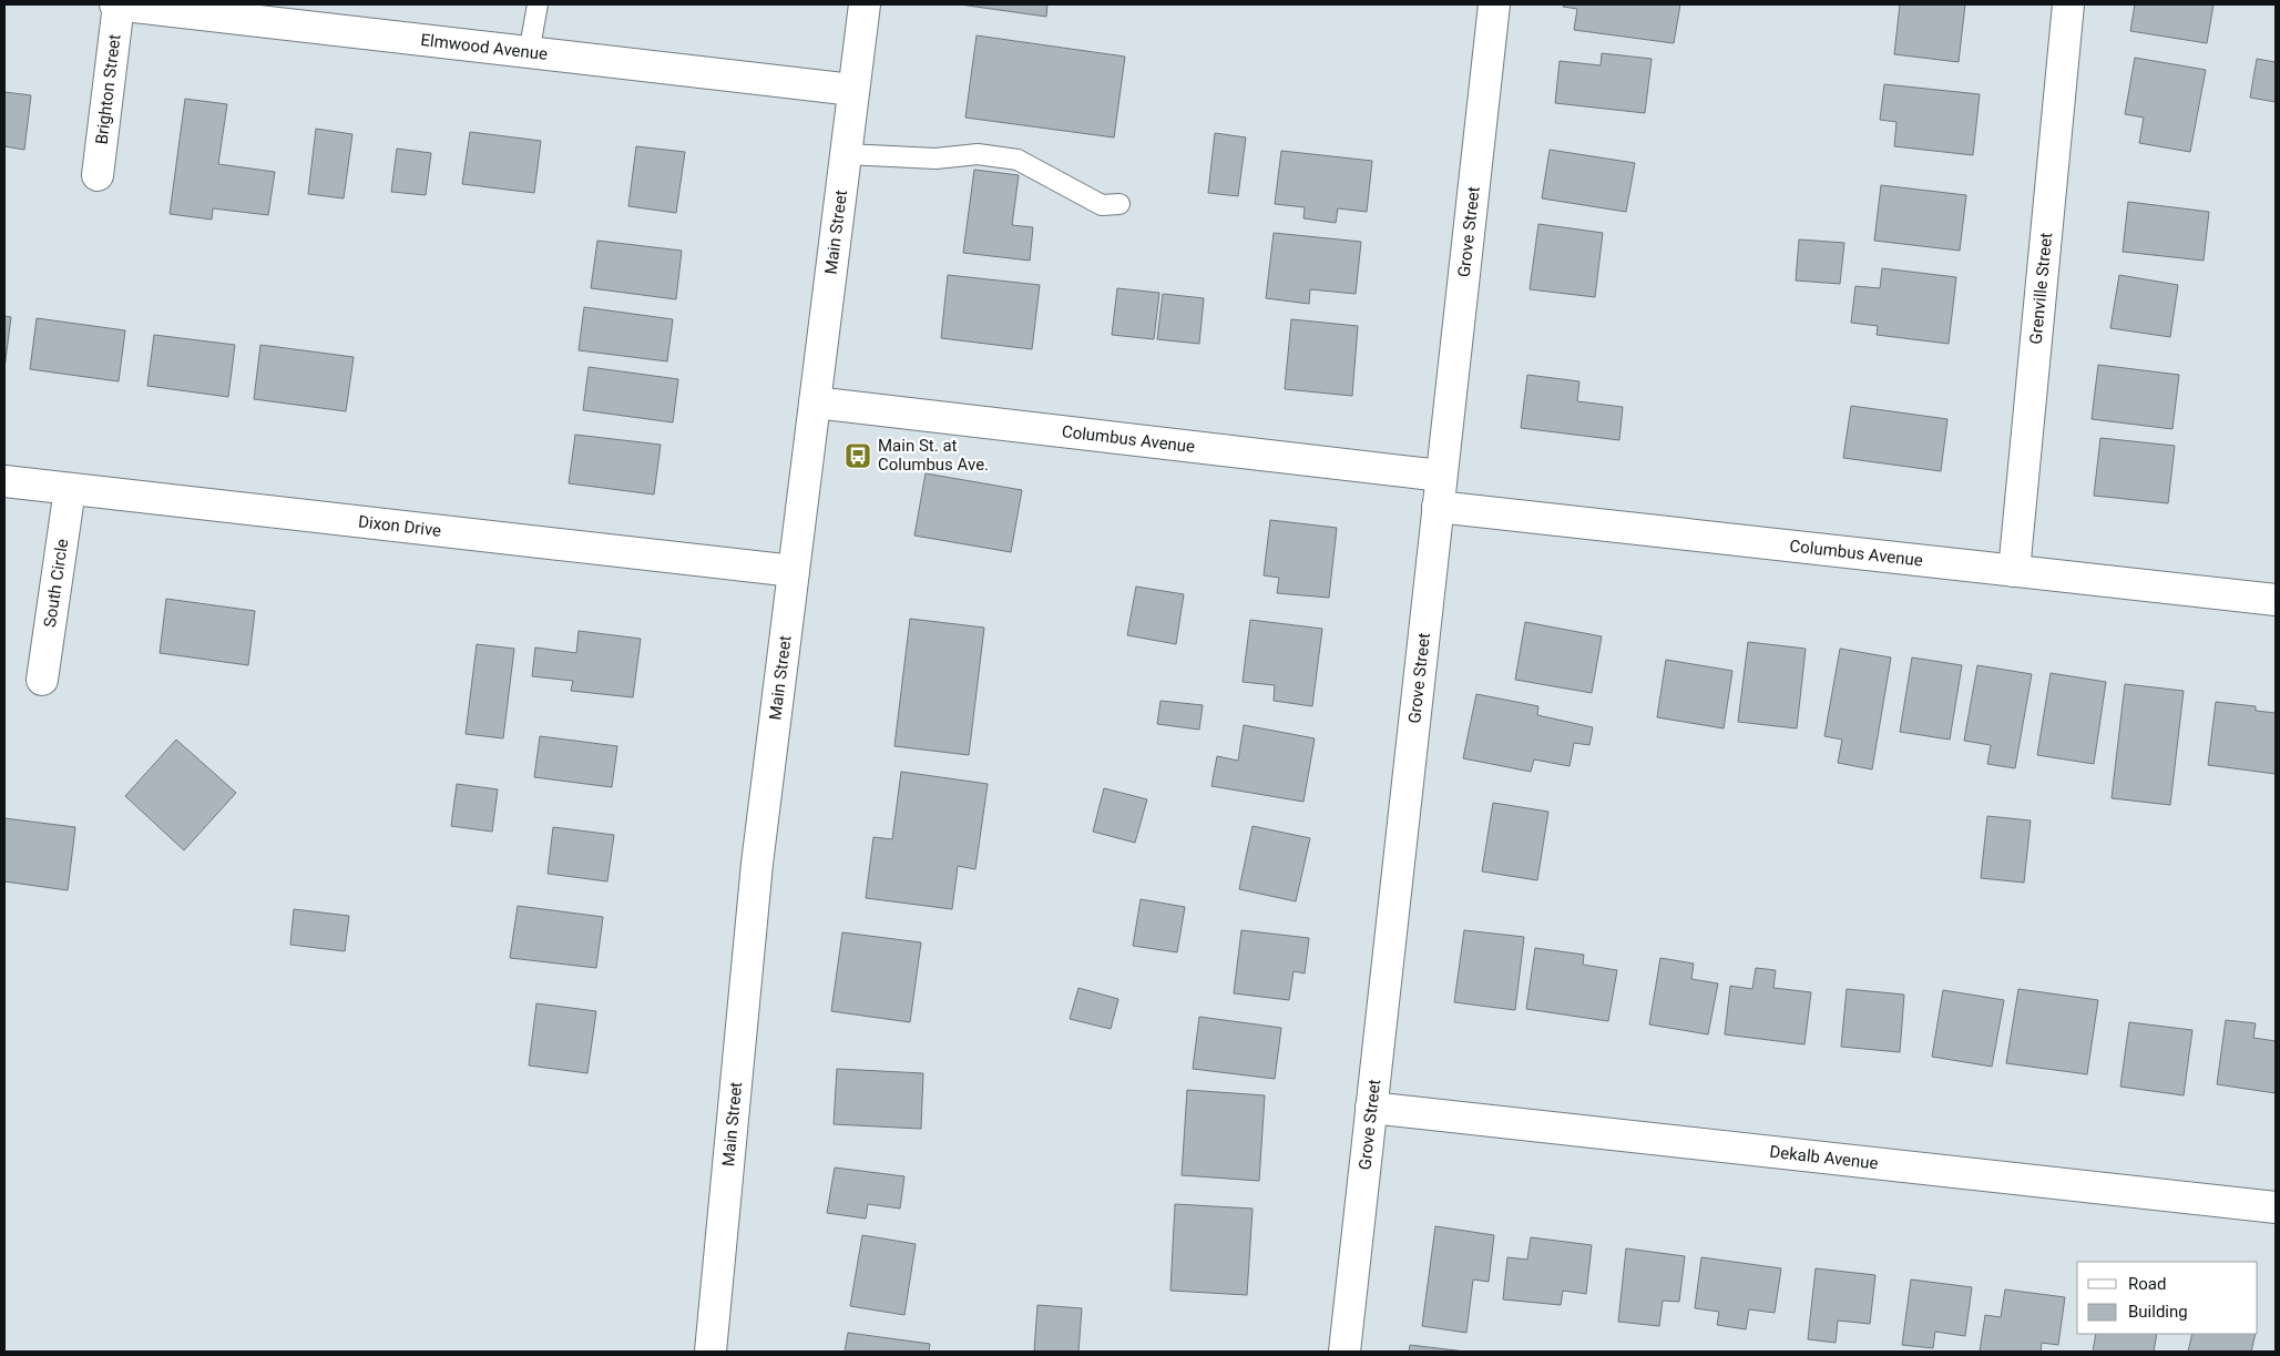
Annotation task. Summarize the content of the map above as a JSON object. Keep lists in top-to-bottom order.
{
  "streets": {
    "street": [
      "Elmwood Avenue",
      "Brighton Street",
      "Main Street",
      "Grove Street",
      "Grenville Street",
      "Columbus Avenue",
      "Dixon Drive",
      "South Circle",
      "Dekalb Avenue"
    ]
  },
  "crossings": [
    ["Elmwood Avenue", "Brighton Street"],
    ["Elmwood Avenue", "Main Street"],
    ["Main Street", "Columbus Avenue"],
    ["Main Street", "Dixon Drive"],
    ["Grove Street", "Columbus Avenue"],
    ["Grove Street", "Dekalb Avenue"],
    ["Grenville Street", "Columbus Avenue"],
    ["Dixon Drive", "South Circle"]
  ],
  "places": {
    "bus stop": ["Main St. at Columbus Ave."]
  },
  "legend": ["Road", "Building"]
}
